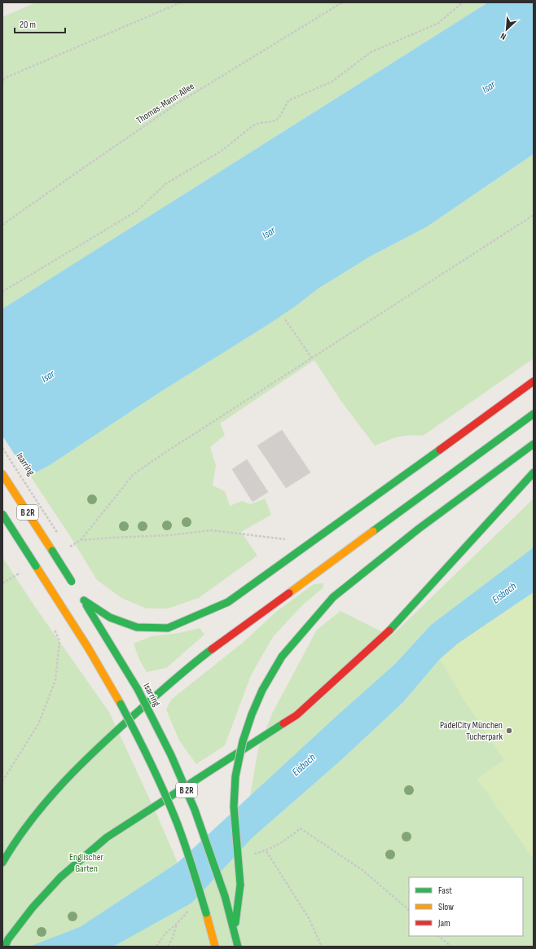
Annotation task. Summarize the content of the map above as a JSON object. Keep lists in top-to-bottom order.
{
  "streets": {
    "highway": ["Isarring", "B 2R"],
    "path": ["Thomas-Mann-Allee"]
  },
  "water": ["Isar", "Eisbach"],
  "parks": ["Englischer Garten"],
  "places": ["PadelCity München Tucherpark"],
  "legend": ["Fast", "Slow", "Jam"],
  "scale_bar": "20 m",
  "north": "bottom left"
}
